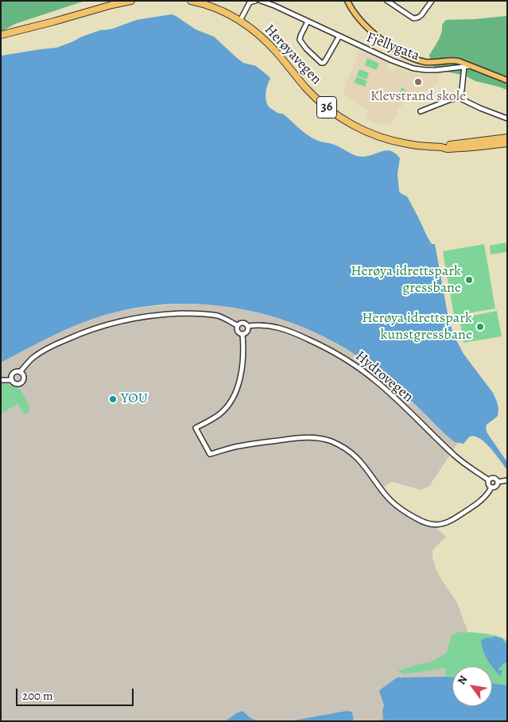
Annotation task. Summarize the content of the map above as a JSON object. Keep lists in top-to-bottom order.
{
  "streets": {
    "highway": ["Herøyavegen", "36"],
    "street": ["Fjellygata", "Hydrovegen"]
  },
  "places": [
    "Klevstrand skole",
    "Herøya idrettspark gressbane",
    "Herøya idrettspark kunstgressbane",
    "YOU"
  ],
  "scale_bar": "200 m",
  "north": "top left"
}
